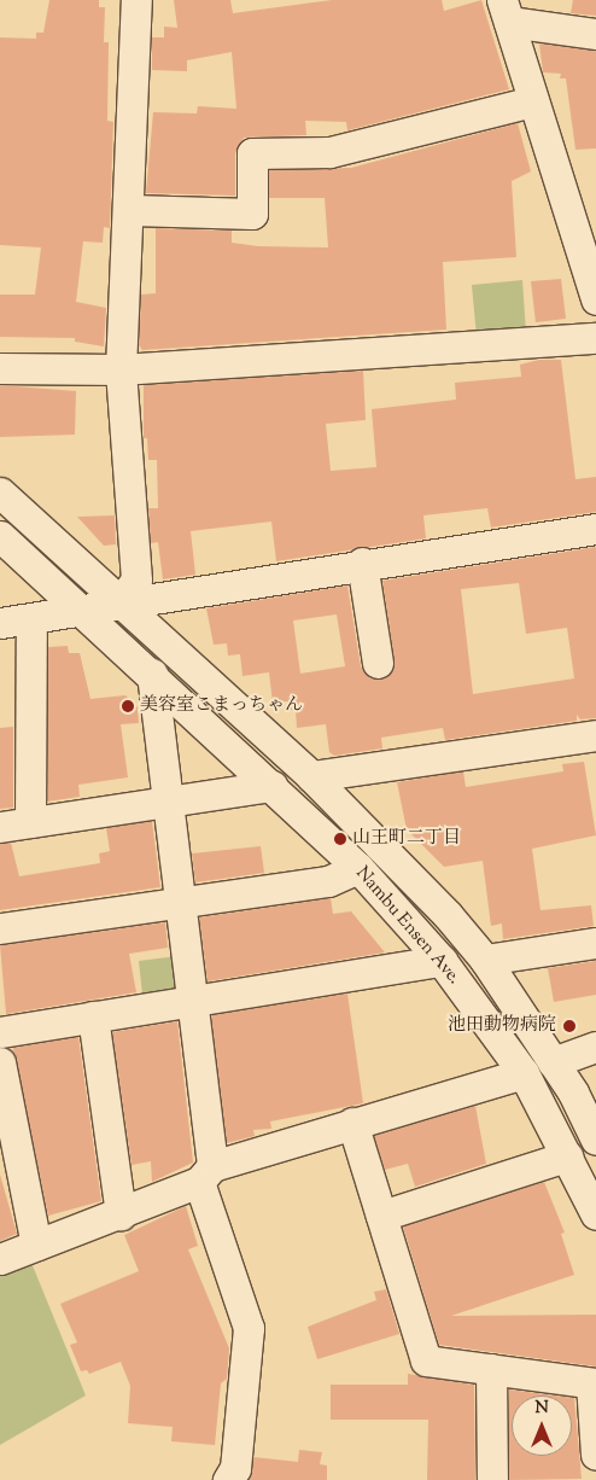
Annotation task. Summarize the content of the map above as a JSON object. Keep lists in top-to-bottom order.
{
  "streets": {
    "street": ["Nambu Ensen Ave."]
  },
  "places": ["美容室こまっちゃん", "山王町二丁目", "池田動物病院"],
  "north": "top"
}
